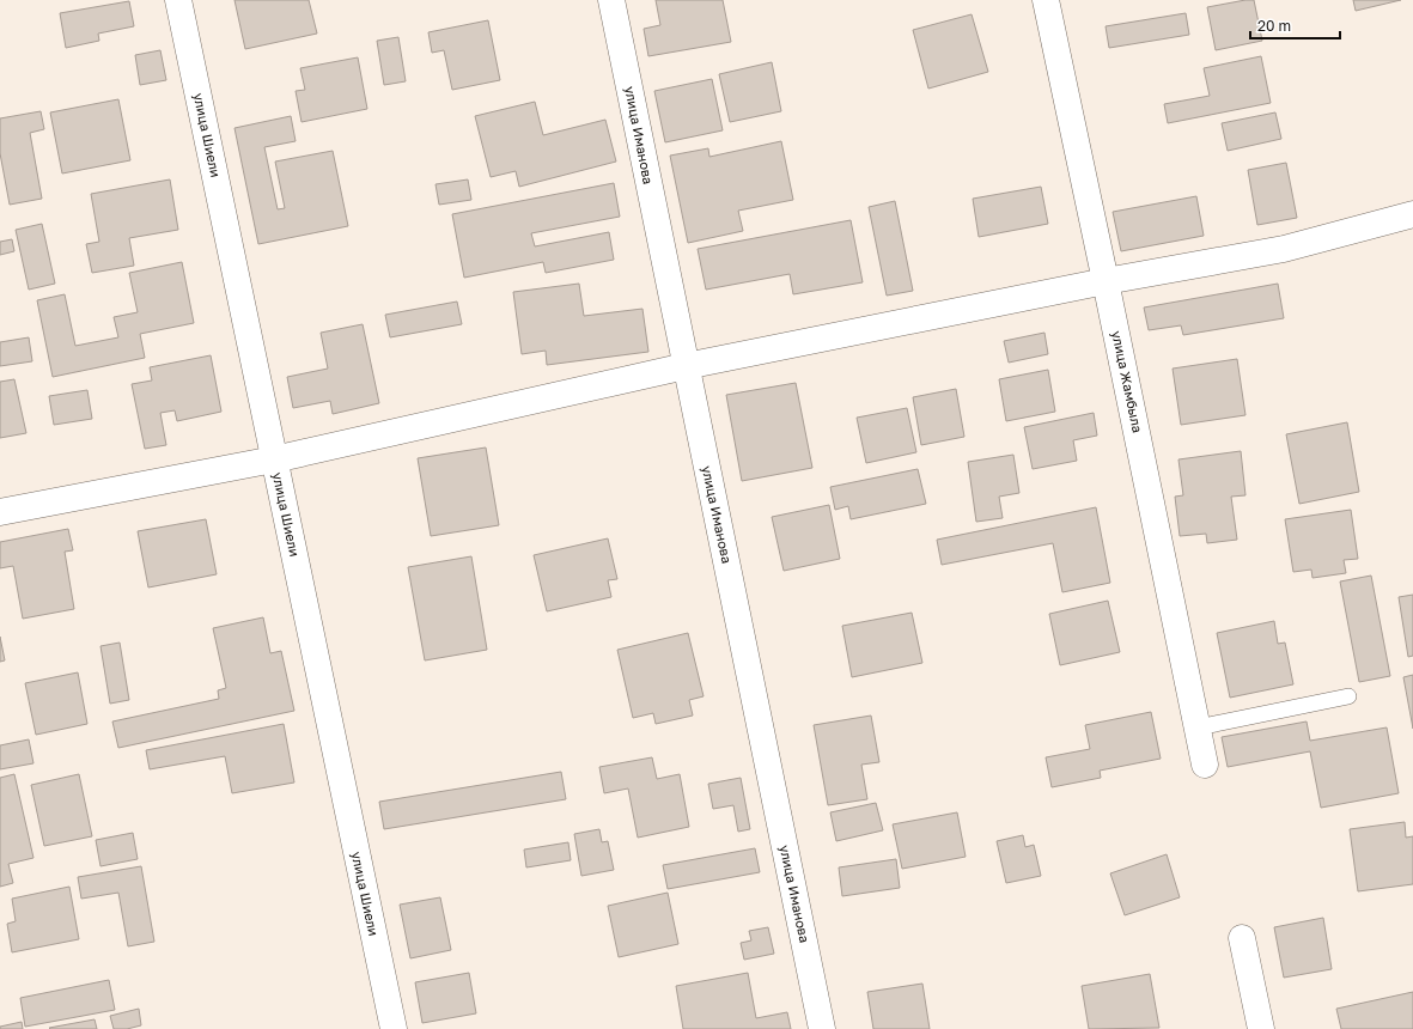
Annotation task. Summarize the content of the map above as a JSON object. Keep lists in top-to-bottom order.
{
  "streets": {
    "street": ["улица Шиели", "улица Иманова", "улица Жамбыла"]
  },
  "scale_bar": "20 m"
}
